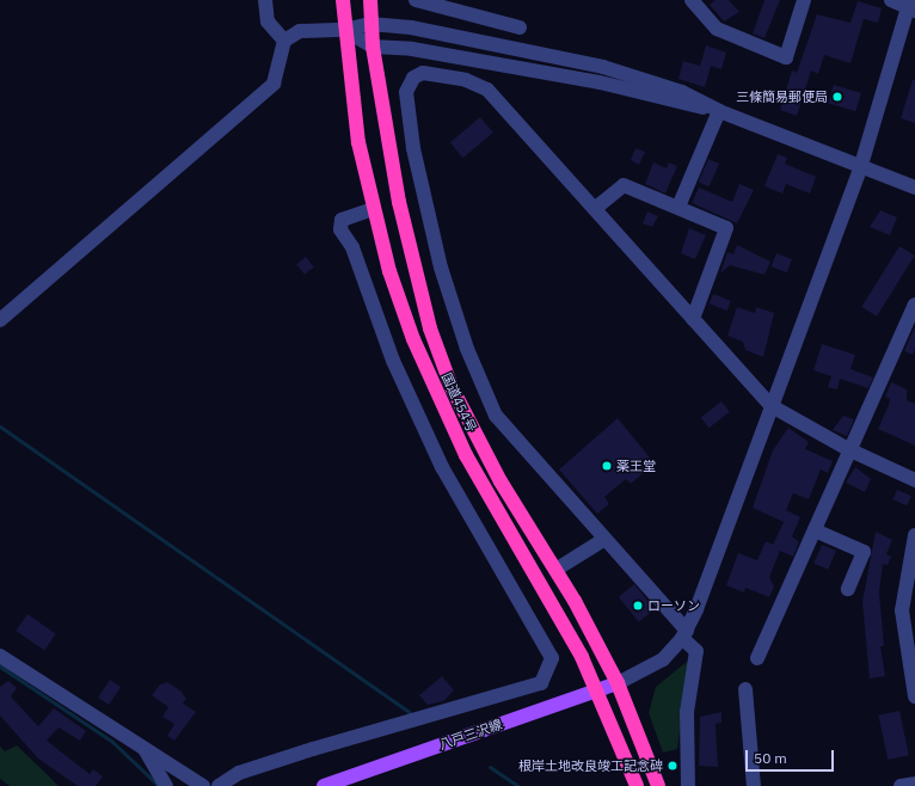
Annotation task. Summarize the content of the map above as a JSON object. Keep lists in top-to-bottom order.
{
  "streets": {
    "highway": ["国道454号"],
    "main road": ["八戸三沢線"]
  },
  "crossings": [
    ["国道454号", "八戸三沢線"]
  ],
  "places": [
    "三條簡易郵便局",
    "薬王堂",
    "ローソン",
    "根岸土地改良竣工記念碑"
  ],
  "scale_bar": "50 m"
}
